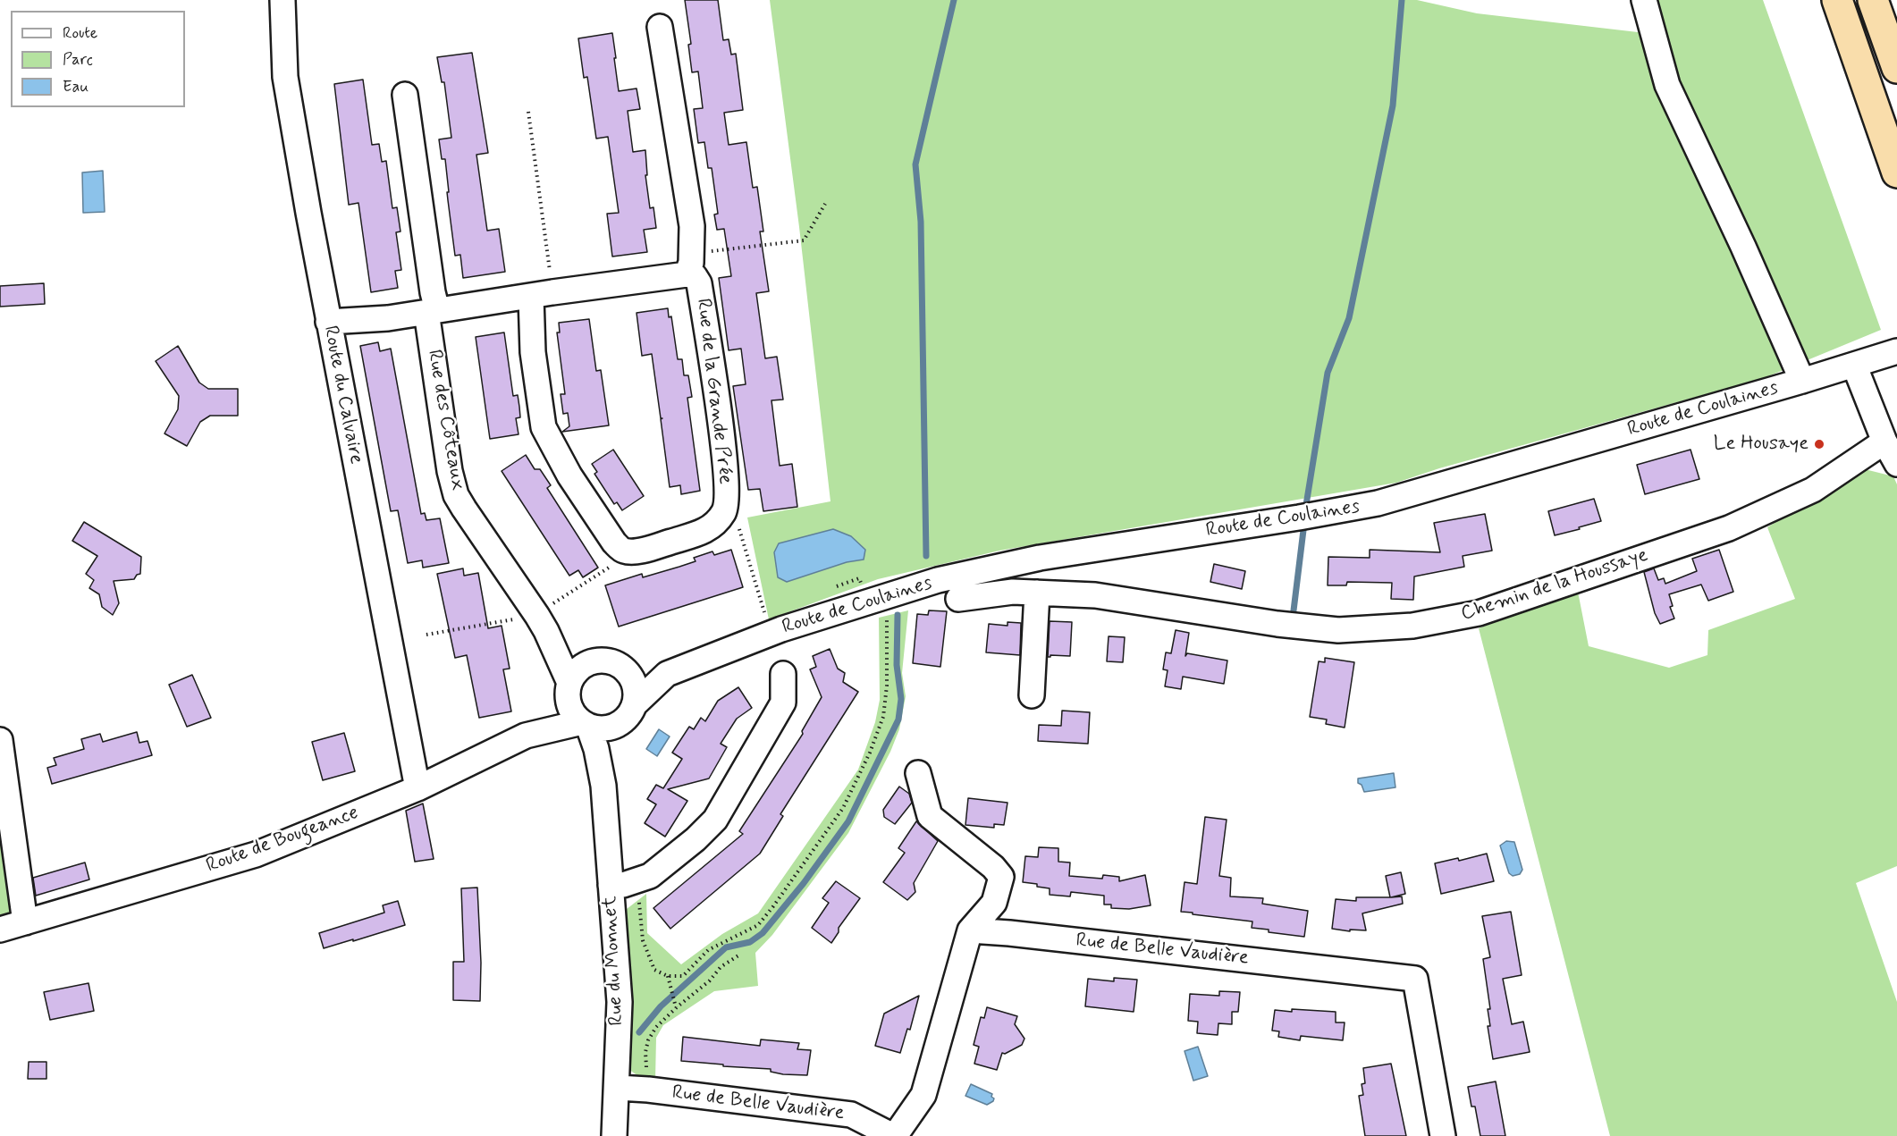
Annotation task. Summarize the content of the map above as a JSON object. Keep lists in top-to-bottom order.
{
  "streets": {
    "street": [
      "Rue de la Grande Prée",
      "Route du Calvaire",
      "Route de Coulaines",
      "Rue des Côteaux",
      "Chemin de la Houssaye",
      "Route de Bougeance",
      "Rue de Belle Vaudière",
      "Rue du Monnet"
    ]
  },
  "crossings": [
    ["Rue de la Grande Prée", "Route du Calvaire"],
    ["Rue de la Grande Prée", "Rue des Côteaux"],
    ["Route du Calvaire", "Route de Bougeance"],
    ["Route de Coulaines", "Rue des Côteaux"],
    ["Route de Coulaines", "Route de Bougeance"],
    ["Route de Coulaines", "Rue du Monnet"],
    ["Rue des Côteaux", "Route de Bougeance"],
    ["Rue des Côteaux", "Rue du Monnet"],
    ["Route de Bougeance", "Rue du Monnet"],
    ["Rue de Belle Vaudière", "Rue du Monnet"]
  ],
  "places": ["Le Housaye"],
  "legend": ["Route", "Parc", "Eau"]
}
